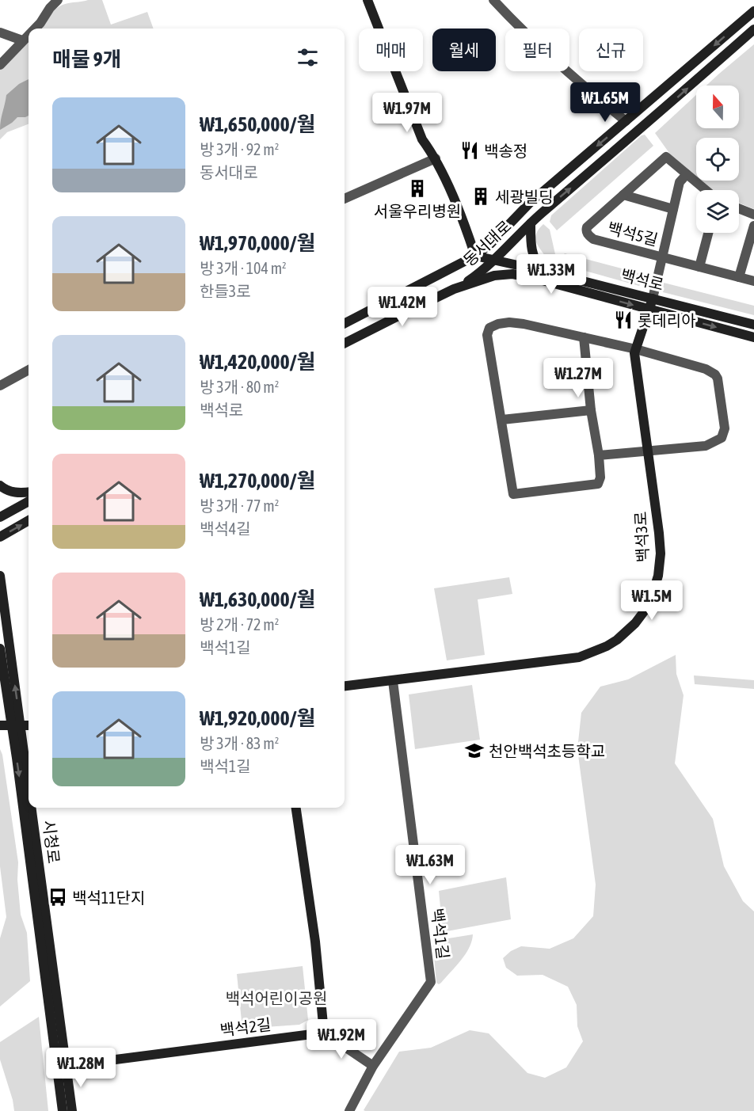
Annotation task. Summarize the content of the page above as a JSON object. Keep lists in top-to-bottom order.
{
  "streets": {
    "street": [
      "백석5길",
      "동서대로",
      "백석로",
      "백석3로",
      "시청로",
      "백석1길",
      "백석2길"
    ]
  },
  "crossings": [
    ["백석5길", "백석3로"],
    ["동서대로", "백석로"],
    ["백석로", "백석3로"],
    ["백석3로", "백석1길"],
    ["시청로", "백석2길"]
  ],
  "parks": ["백석어린이공원"],
  "places": {
    "restaurant": ["백송정", "롯데리아"],
    "building": ["서울우리병원", "세광빌딩"],
    "school or university": ["천안백석초등학교"],
    "bus stop": ["백석11단지"]
  },
  "north": "top",
  "page": {
    "chip": [
      "매매",
      "월세",
      "필터",
      "신규"
    ],
    "heading": "매물 9개",
    "price": [
      "₩1.65M",
      "₩1.97M",
      "₩1.33M",
      "₩1.42M",
      "₩1.27M",
      "₩1.5M",
      "₩1.63M",
      "₩1.92M",
      "₩1.28M"
    ],
    "list": [
      {
        "name": "₩1,650,000/월",
        "note": "방 3개 · 92 m² · 동서대로"
      },
      {
        "name": "₩1,970,000/월",
        "note": "방 3개 · 104 m² · 한들3로"
      },
      {
        "name": "₩1,420,000/월",
        "note": "방 3개 · 80 m² · 백석로"
      },
      {
        "name": "₩1,270,000/월",
        "note": "방 3개 · 77 m² · 백석4길"
      },
      {
        "name": "₩1,630,000/월",
        "note": "방 2개 · 72 m² · 백석1길"
      },
      {
        "name": "₩1,920,000/월",
        "note": "방 3개 · 83 m² · 백석1길"
      }
    ]
  }
}
